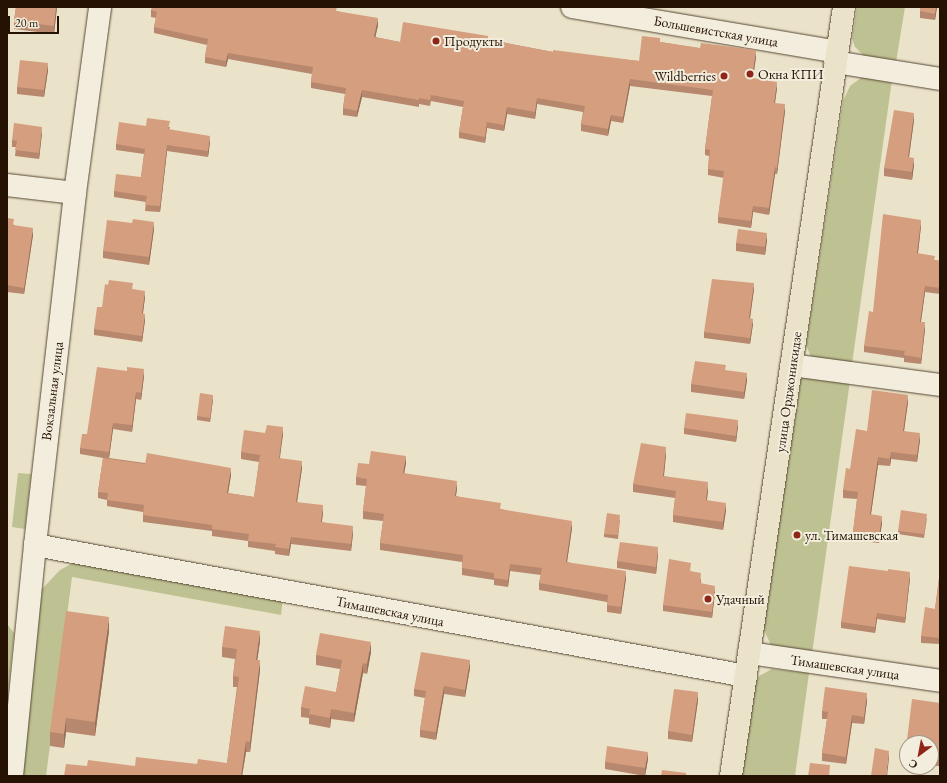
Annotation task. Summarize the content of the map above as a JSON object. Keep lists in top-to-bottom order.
{
  "streets": {
    "main road": ["улица Орджоникидзе"],
    "street": ["Большевистская улица", "Вокзальная улица", "Тимашевская улица"]
  },
  "crossings": [
    ["Большевистская улица", "улица Орджоникидзе"],
    ["Вокзальная улица", "Тимашевская улица"],
    ["улица Орджоникидзе", "Тимашевская улица"]
  ],
  "places": [
    "Продукты",
    "Окна КПИ",
    "Wildberries",
    "ул. Тимашевская",
    "Удачный"
  ],
  "scale_bar": "20 m",
  "north": "bottom left"
}
